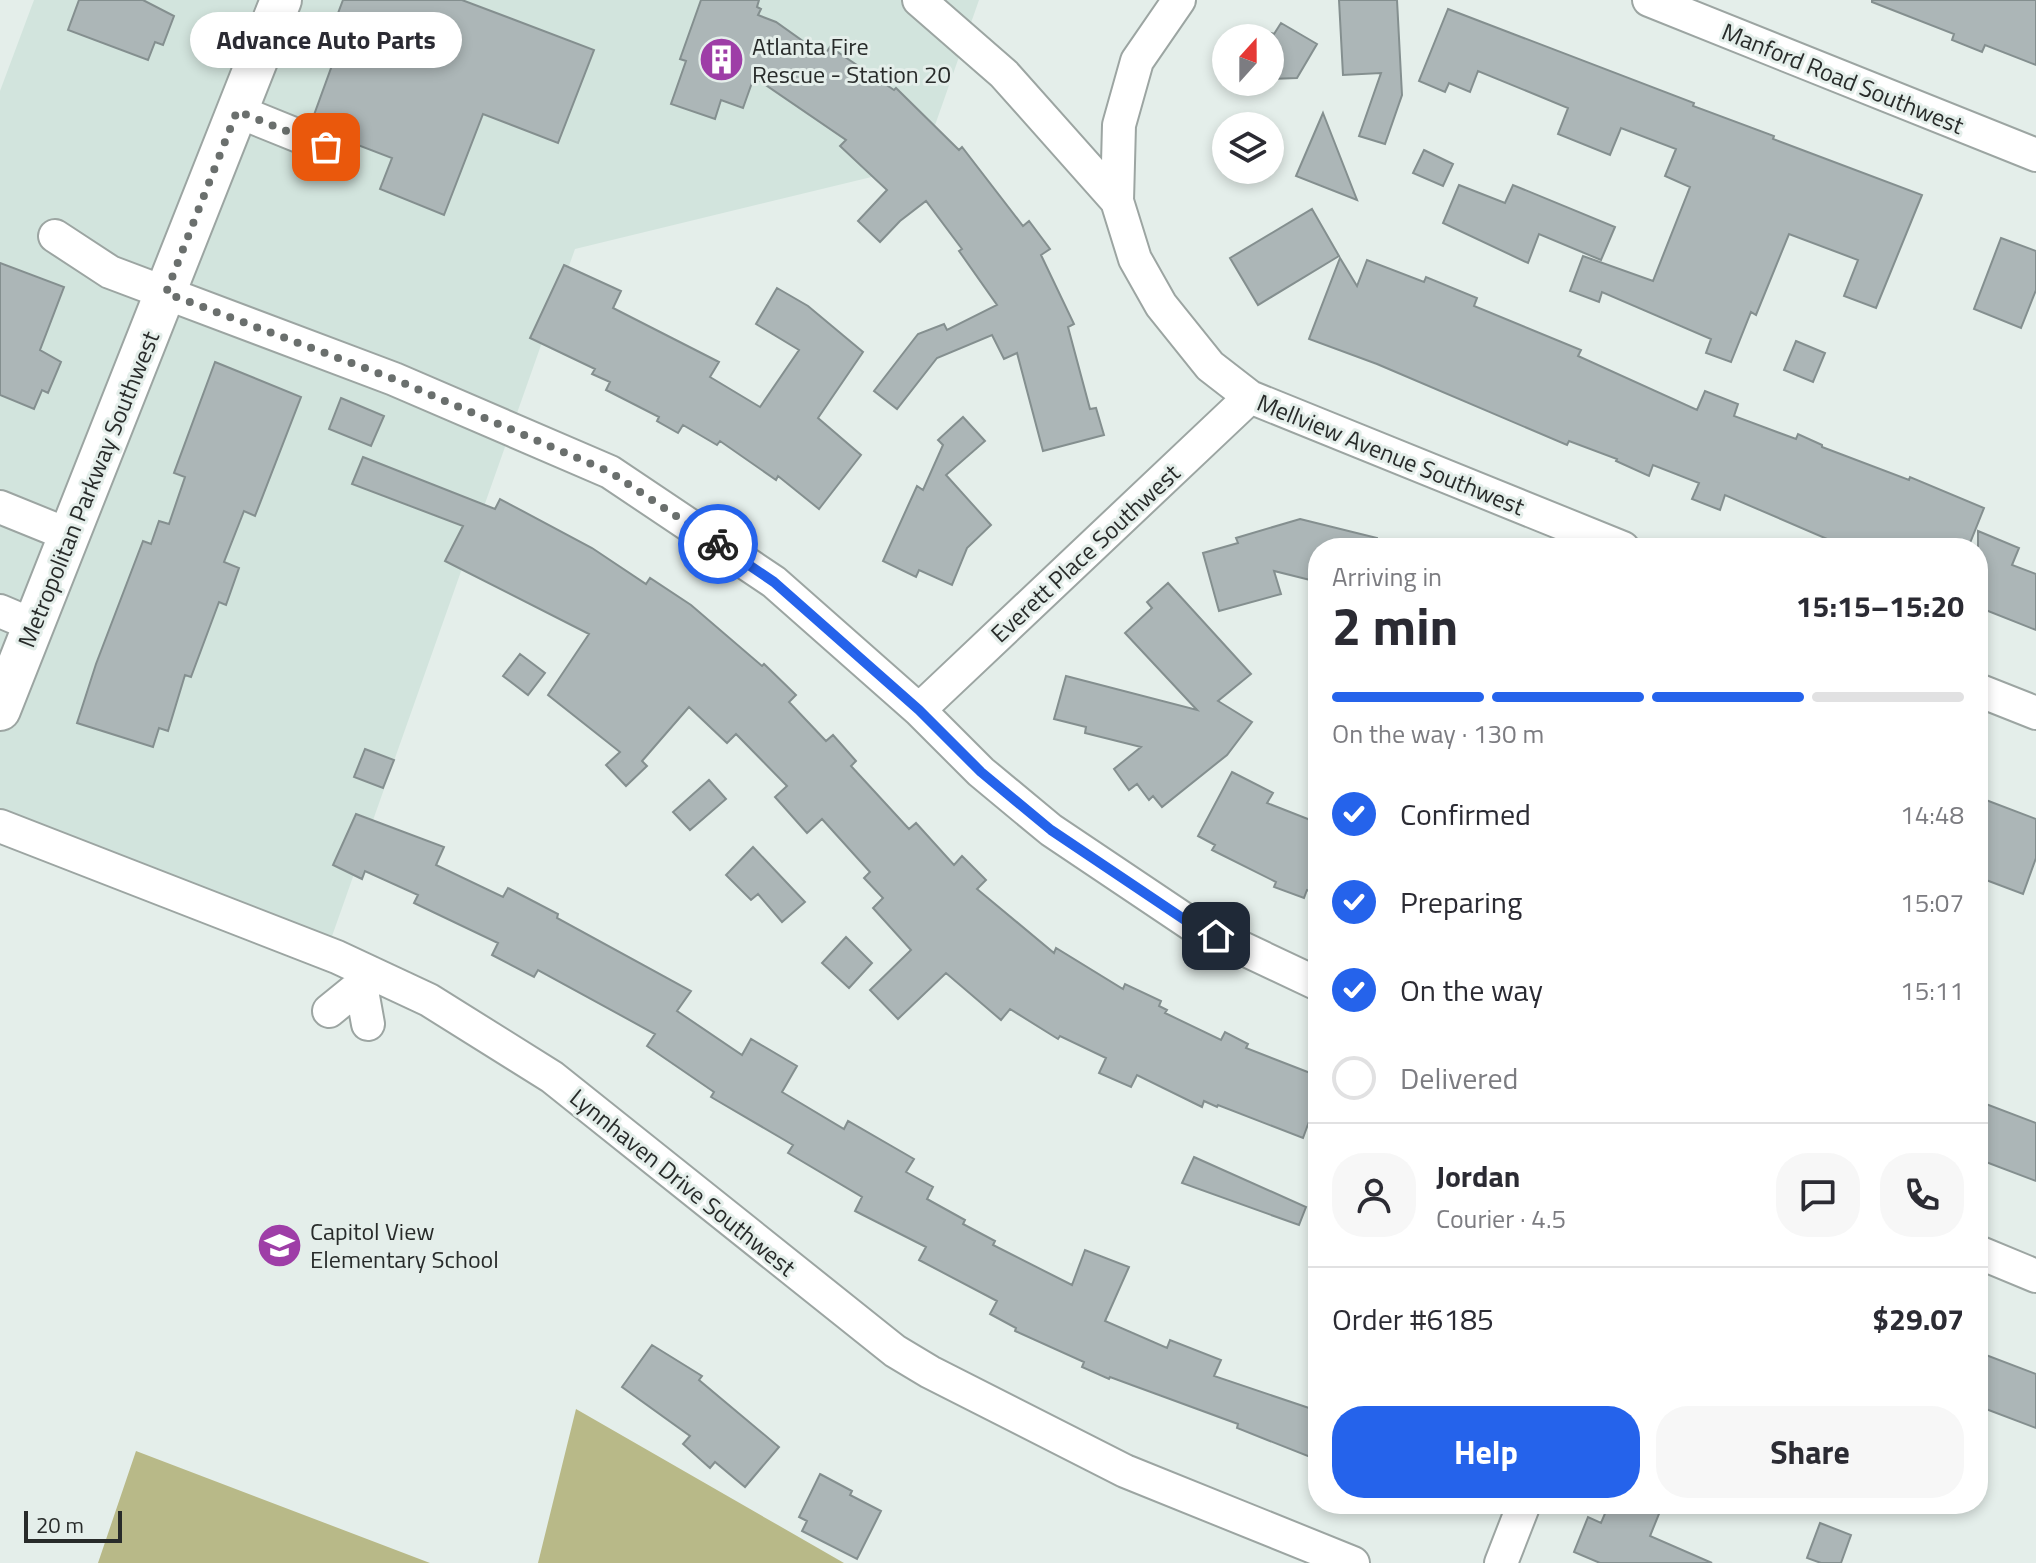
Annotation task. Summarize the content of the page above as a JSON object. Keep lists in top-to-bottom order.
{
  "streets": {
    "main road": ["Metropolitan Parkway Southwest"],
    "street": [
      "Manford Road Southwest",
      "Mellview Avenue Southwest",
      "Everett Place Southwest",
      "Lynnhaven Drive Southwest"
    ]
  },
  "crossings": [
    ["Mellview Avenue Southwest", "Everett Place Southwest"]
  ],
  "places": {
    "building": ["Atlanta Fire Rescue - Station 20"],
    "other": ["Advance Auto Parts"],
    "school or university": ["Capitol View Elementary School"]
  },
  "scale_bar": "20 m",
  "north": "top",
  "page": {
    "bubble": "Advance Auto Parts",
    "heading": ["2 min", "Arriving in", "15:15–15:20"],
    "panel": [
      "Jordan",
      "Courier · 4.5",
      "Order #6185",
      "$29.07"
    ],
    "bar": "On the way · 130 m",
    "list": [
      ["Confirmed", "14:48"],
      ["Preparing", "15:07"],
      ["On the way", "15:11"],
      "Delivered"
    ],
    "buttons": ["Help", "Share"],
    "scale": "20 m"
  }
}
